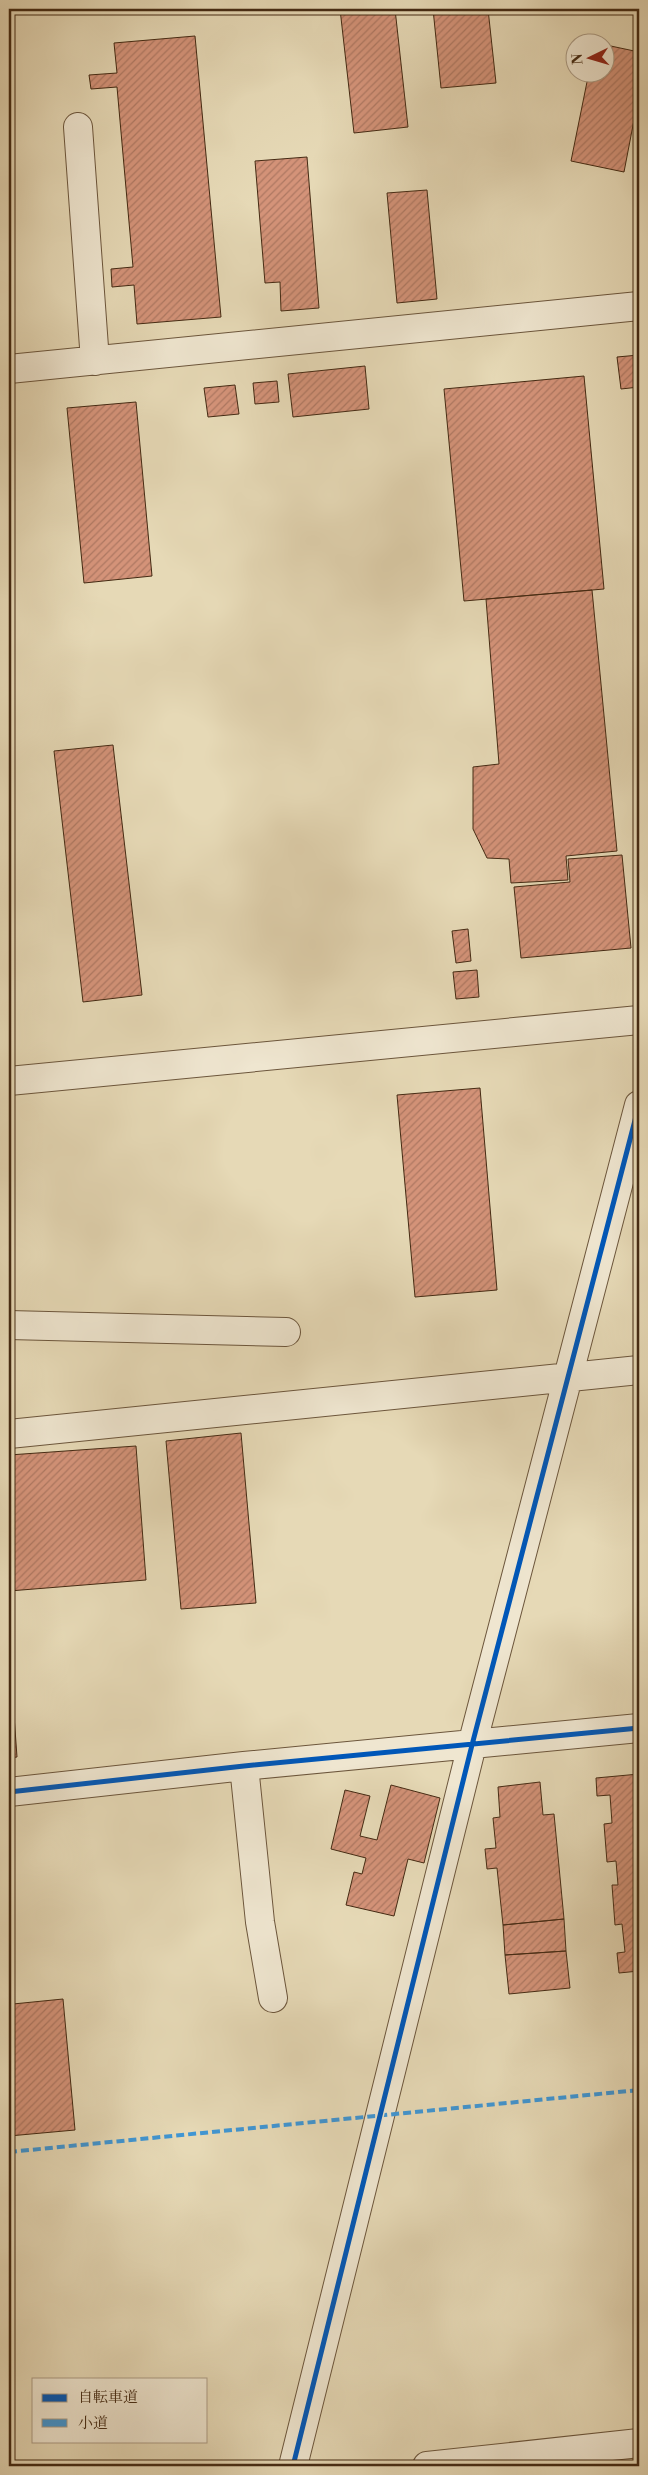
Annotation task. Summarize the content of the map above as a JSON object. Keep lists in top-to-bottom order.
{
  "legend": ["自転車道", "小道"],
  "north": "left"
}
